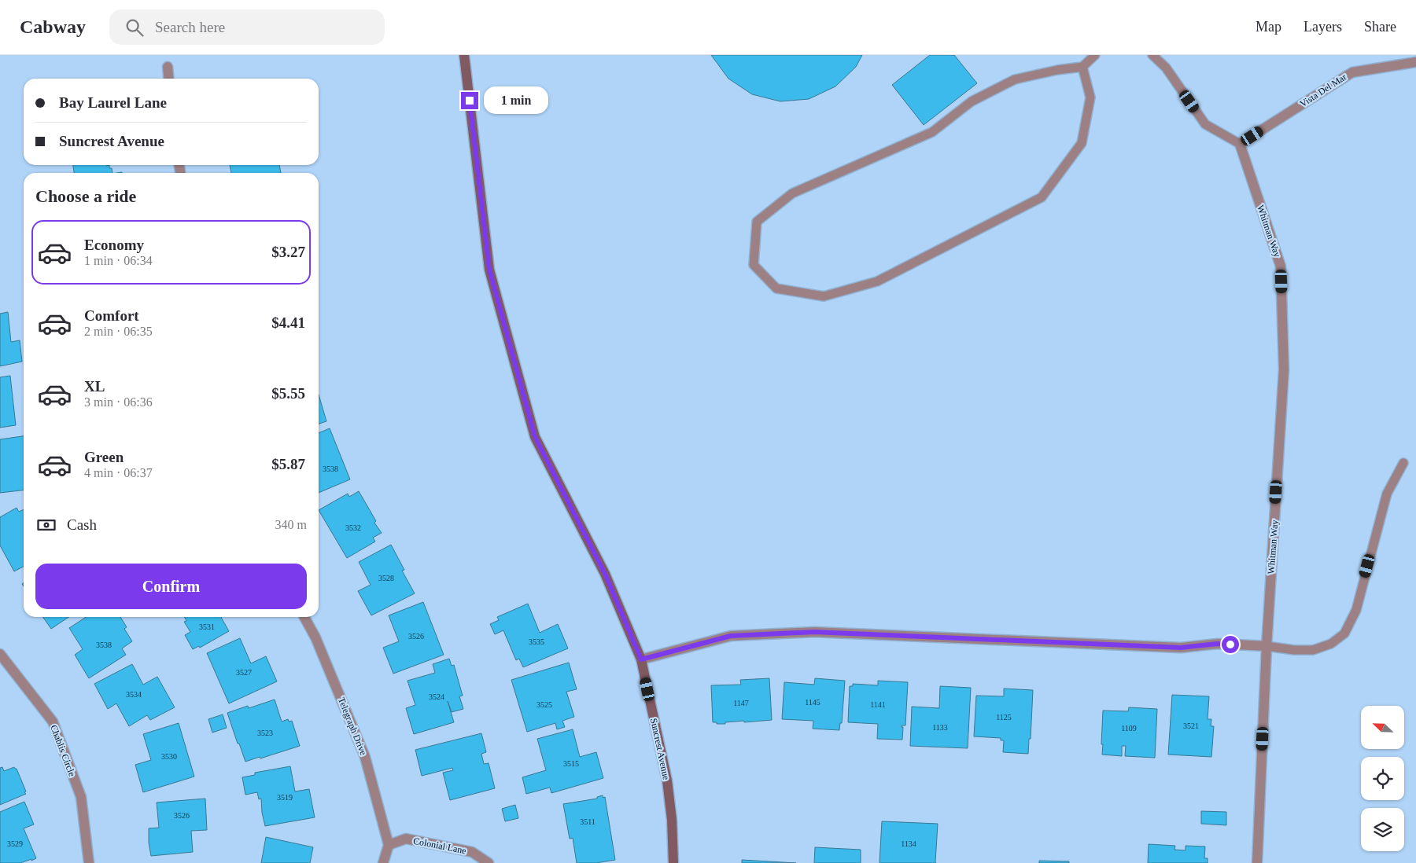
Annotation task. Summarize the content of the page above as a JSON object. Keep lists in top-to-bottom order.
{
  "streets": {
    "street": [
      "Vista Del Mar",
      "Whitman Way",
      "Telegraph Drive",
      "Suncrest Avenue",
      "Chablis Circle",
      "Colonial Lane"
    ]
  },
  "crossings": [
    ["Vista Del Mar", "Whitman Way"],
    ["Telegraph Drive", "Colonial Lane"]
  ],
  "house_numbers": [
    "3538",
    "3532",
    "3528",
    "3531",
    "3526",
    "3535",
    "3538",
    "3527",
    "3534",
    "3524",
    "1145",
    "1147",
    "3525",
    "1141",
    "1125",
    "3521",
    "1133",
    "1109",
    "3523",
    "3530",
    "3515",
    "3519",
    "3526",
    "3511",
    "3529",
    "1134"
  ],
  "north": "top left",
  "page": {
    "header": "Cabway",
    "search": "Search here",
    "nav": ["Map", "Layers", "Share"],
    "banner": ["Bay Laurel Lane", "Suncrest Avenue"],
    "bubble": "1 min",
    "heading": "Choose a ride",
    "list": [
      {
        "name": "Economy",
        "note": "1 min · 06:34",
        "value": "$3.27"
      },
      {
        "name": "Comfort",
        "note": "2 min · 06:35",
        "value": "$4.41"
      },
      {
        "name": "XL",
        "note": "3 min · 06:36",
        "value": "$5.55"
      },
      {
        "name": "Green",
        "note": "4 min · 06:37",
        "value": "$5.87"
      }
    ],
    "pay": ["Cash", "340 m"],
    "buttons": "Confirm"
  }
}
